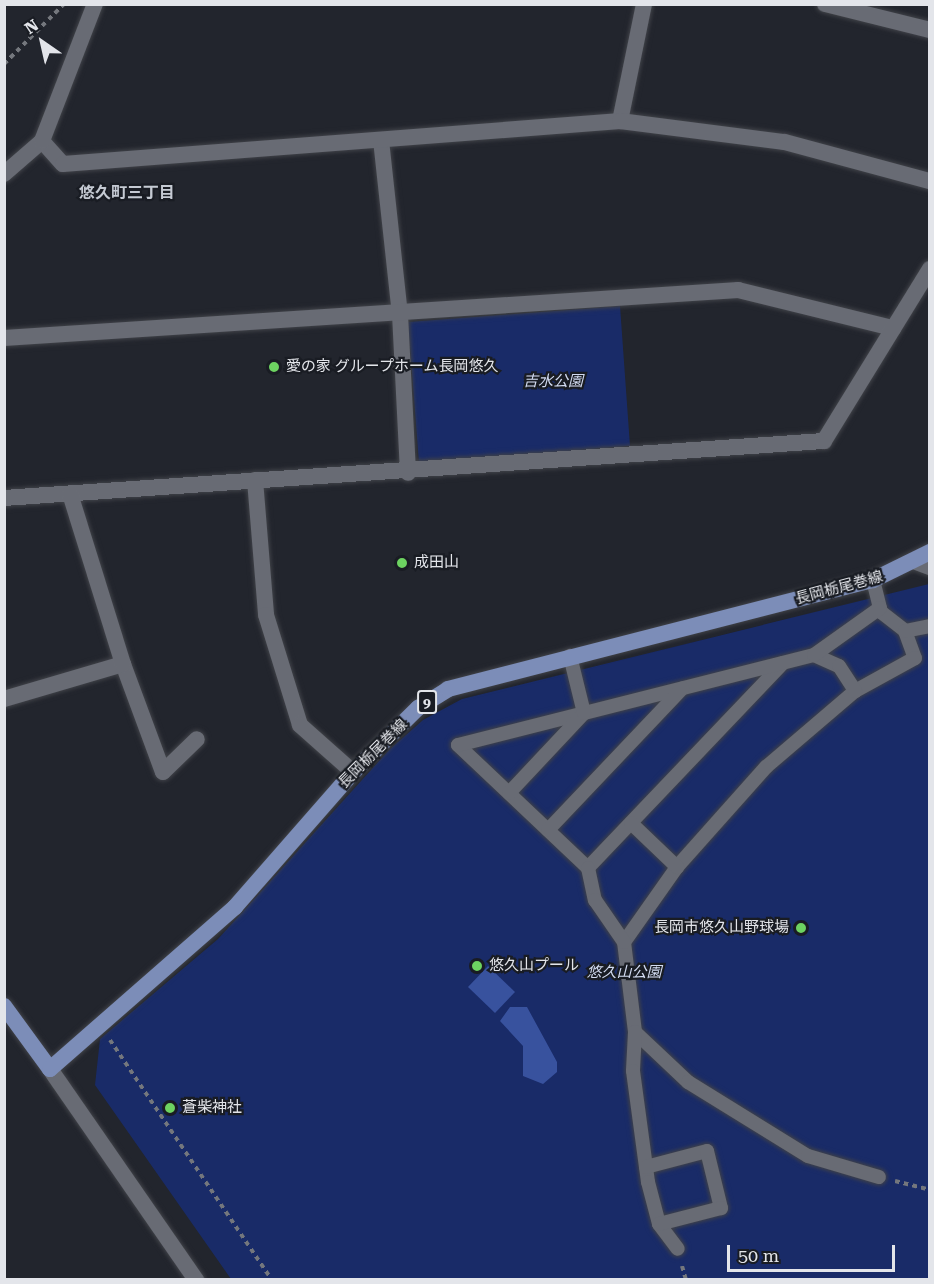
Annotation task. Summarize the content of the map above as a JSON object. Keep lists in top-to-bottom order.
{
  "streets": {
    "main road": ["長岡栃尾巻線", "9"]
  },
  "districts": ["悠久町三丁目"],
  "parks": ["吉水公園", "悠久山公園"],
  "places": [
    "愛の家 グループホーム長岡悠久",
    "成田山",
    "長岡市悠久山野球場",
    "悠久山プール",
    "蒼柴神社"
  ],
  "scale_bar": "50 m",
  "north": "top left"
}
